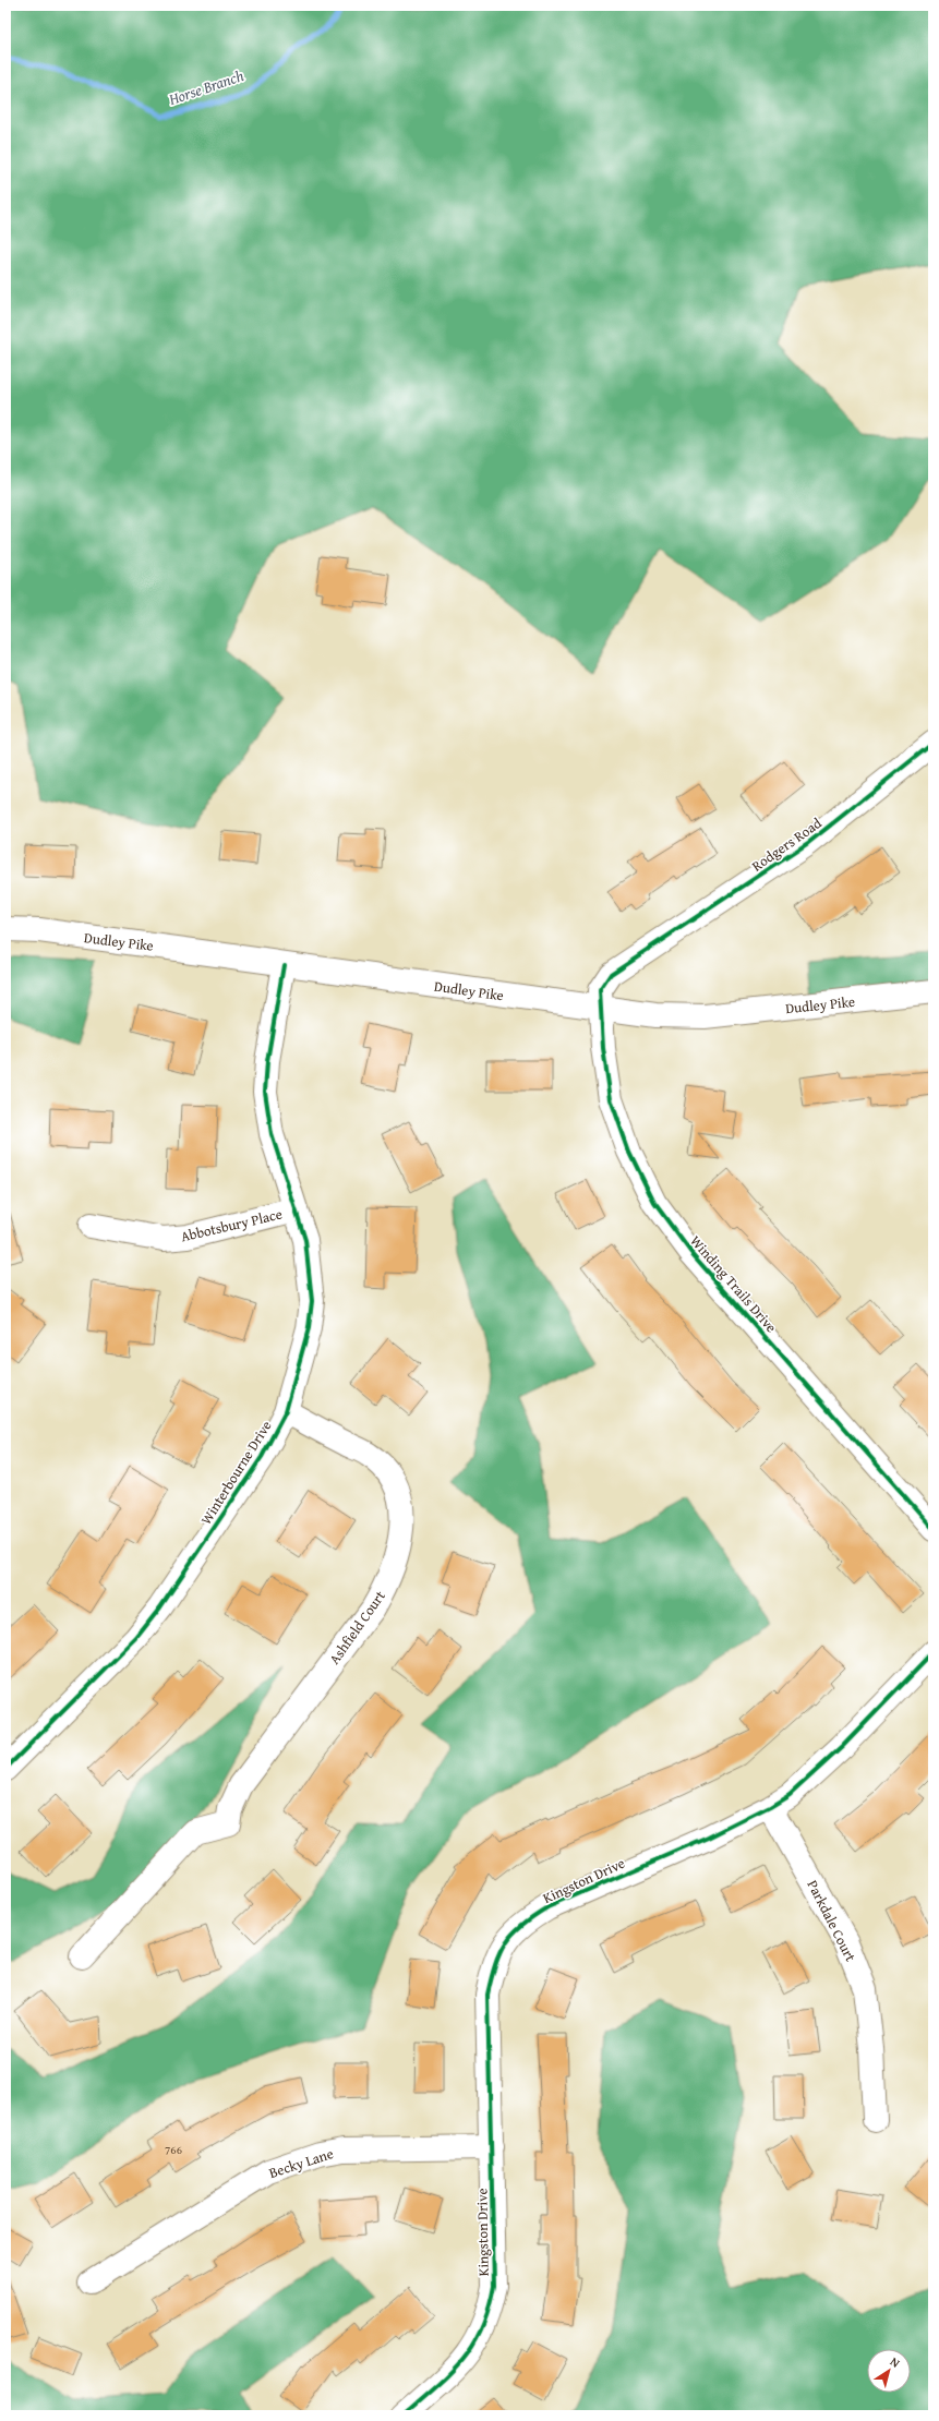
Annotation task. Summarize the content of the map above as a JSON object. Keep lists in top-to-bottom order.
{
  "streets": {
    "street": [
      "Rodgers Road",
      "Dudley Pike",
      "Abbotsbury Place",
      "Winding Trails Drive",
      "Winterbourne Drive",
      "Ashfield Court",
      "Kingston Drive",
      "Parkdale Court",
      "Becky Lane"
    ]
  },
  "crossings": [
    ["Rodgers Road", "Dudley Pike"],
    ["Rodgers Road", "Winding Trails Drive"],
    ["Dudley Pike", "Winding Trails Drive"],
    ["Dudley Pike", "Winterbourne Drive"],
    ["Abbotsbury Place", "Winterbourne Drive"],
    ["Winterbourne Drive", "Ashfield Court"],
    ["Kingston Drive", "Parkdale Court"],
    ["Kingston Drive", "Becky Lane"]
  ],
  "water": ["Horse Branch"],
  "house_numbers": ["766"],
  "north": "top right"
}
